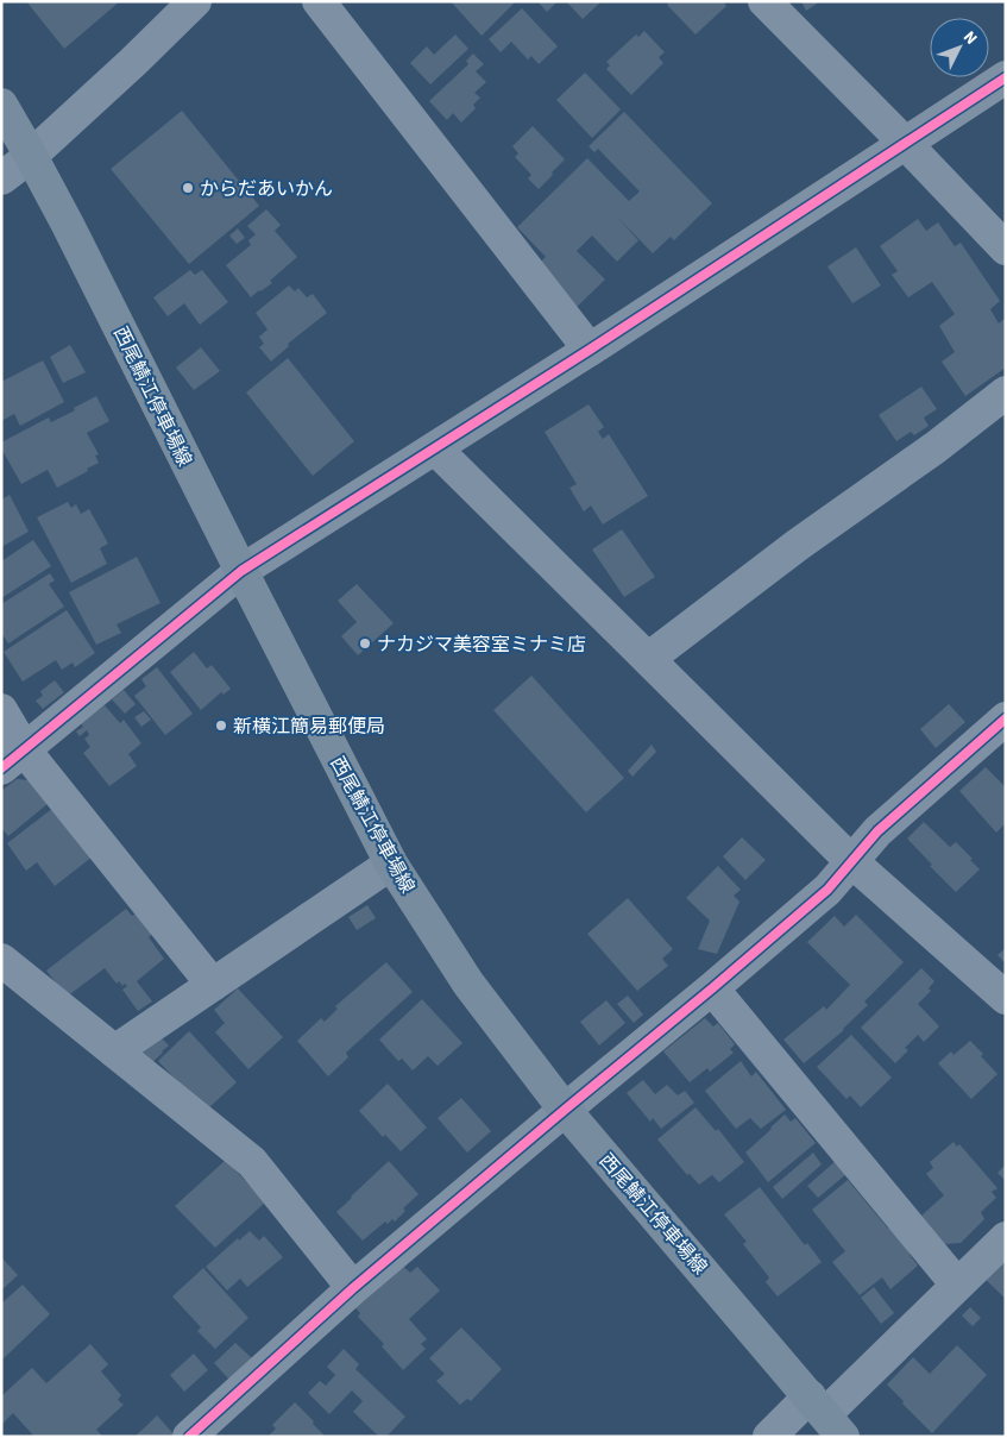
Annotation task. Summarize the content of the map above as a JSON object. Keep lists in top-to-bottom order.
{
  "streets": {
    "main road": ["西尾鯖江停車場線"]
  },
  "places": ["からだあいかん", "ナカジマ美容室ミナミ店", "新横江簡易郵便局"],
  "north": "top right"
}
